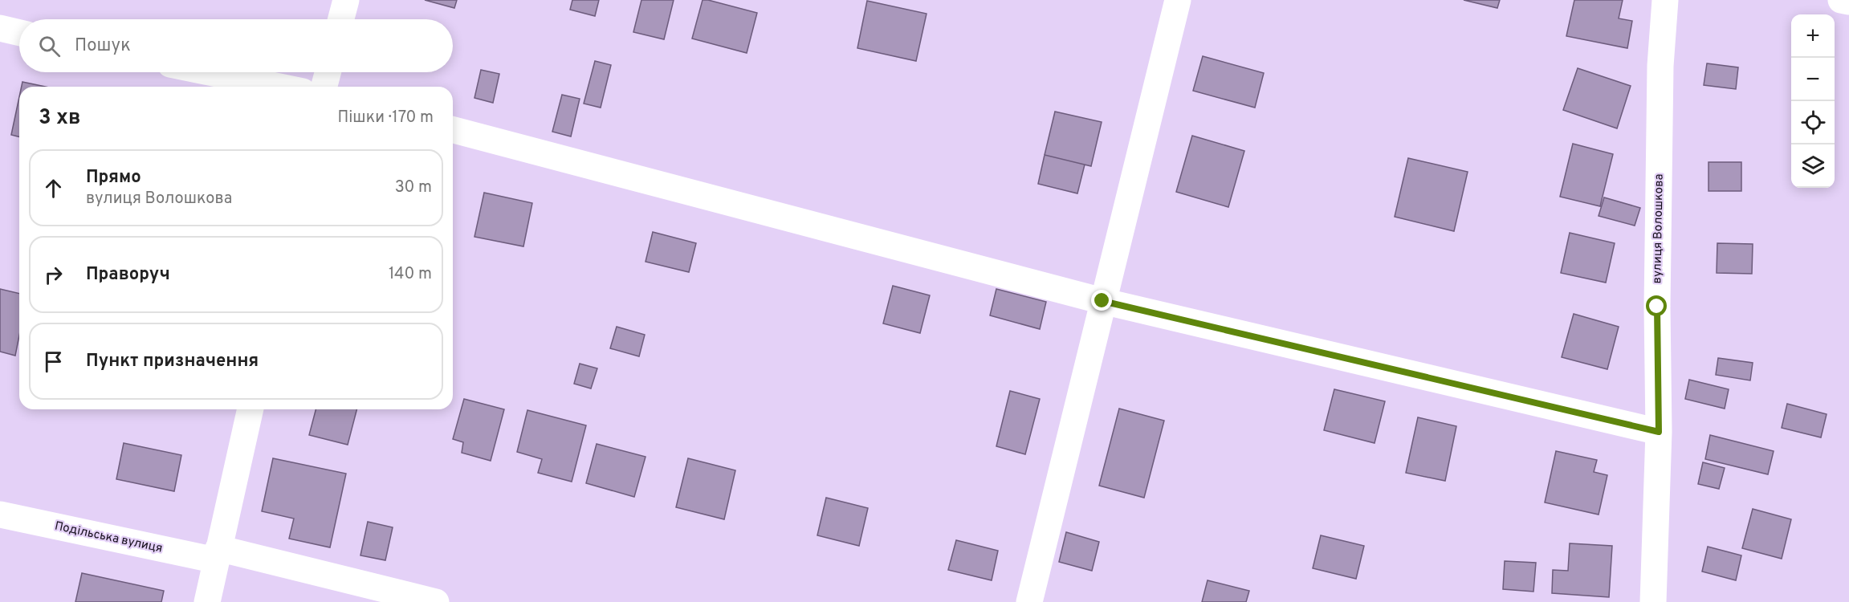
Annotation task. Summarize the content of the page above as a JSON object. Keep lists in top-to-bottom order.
{
  "streets": {
    "street": ["вулиця Волошкова", "Подільська вулиця"]
  },
  "page": {
    "map_buttons": ["+", "−"],
    "search": "Пошук",
    "heading": ["3 хв", "Пішки · 170 m"],
    "list": [
      ["Прямо", "вулиця Волошкова", "30 m"],
      ["Праворуч", "140 m"],
      "Пункт призначення"
    ]
  }
}
